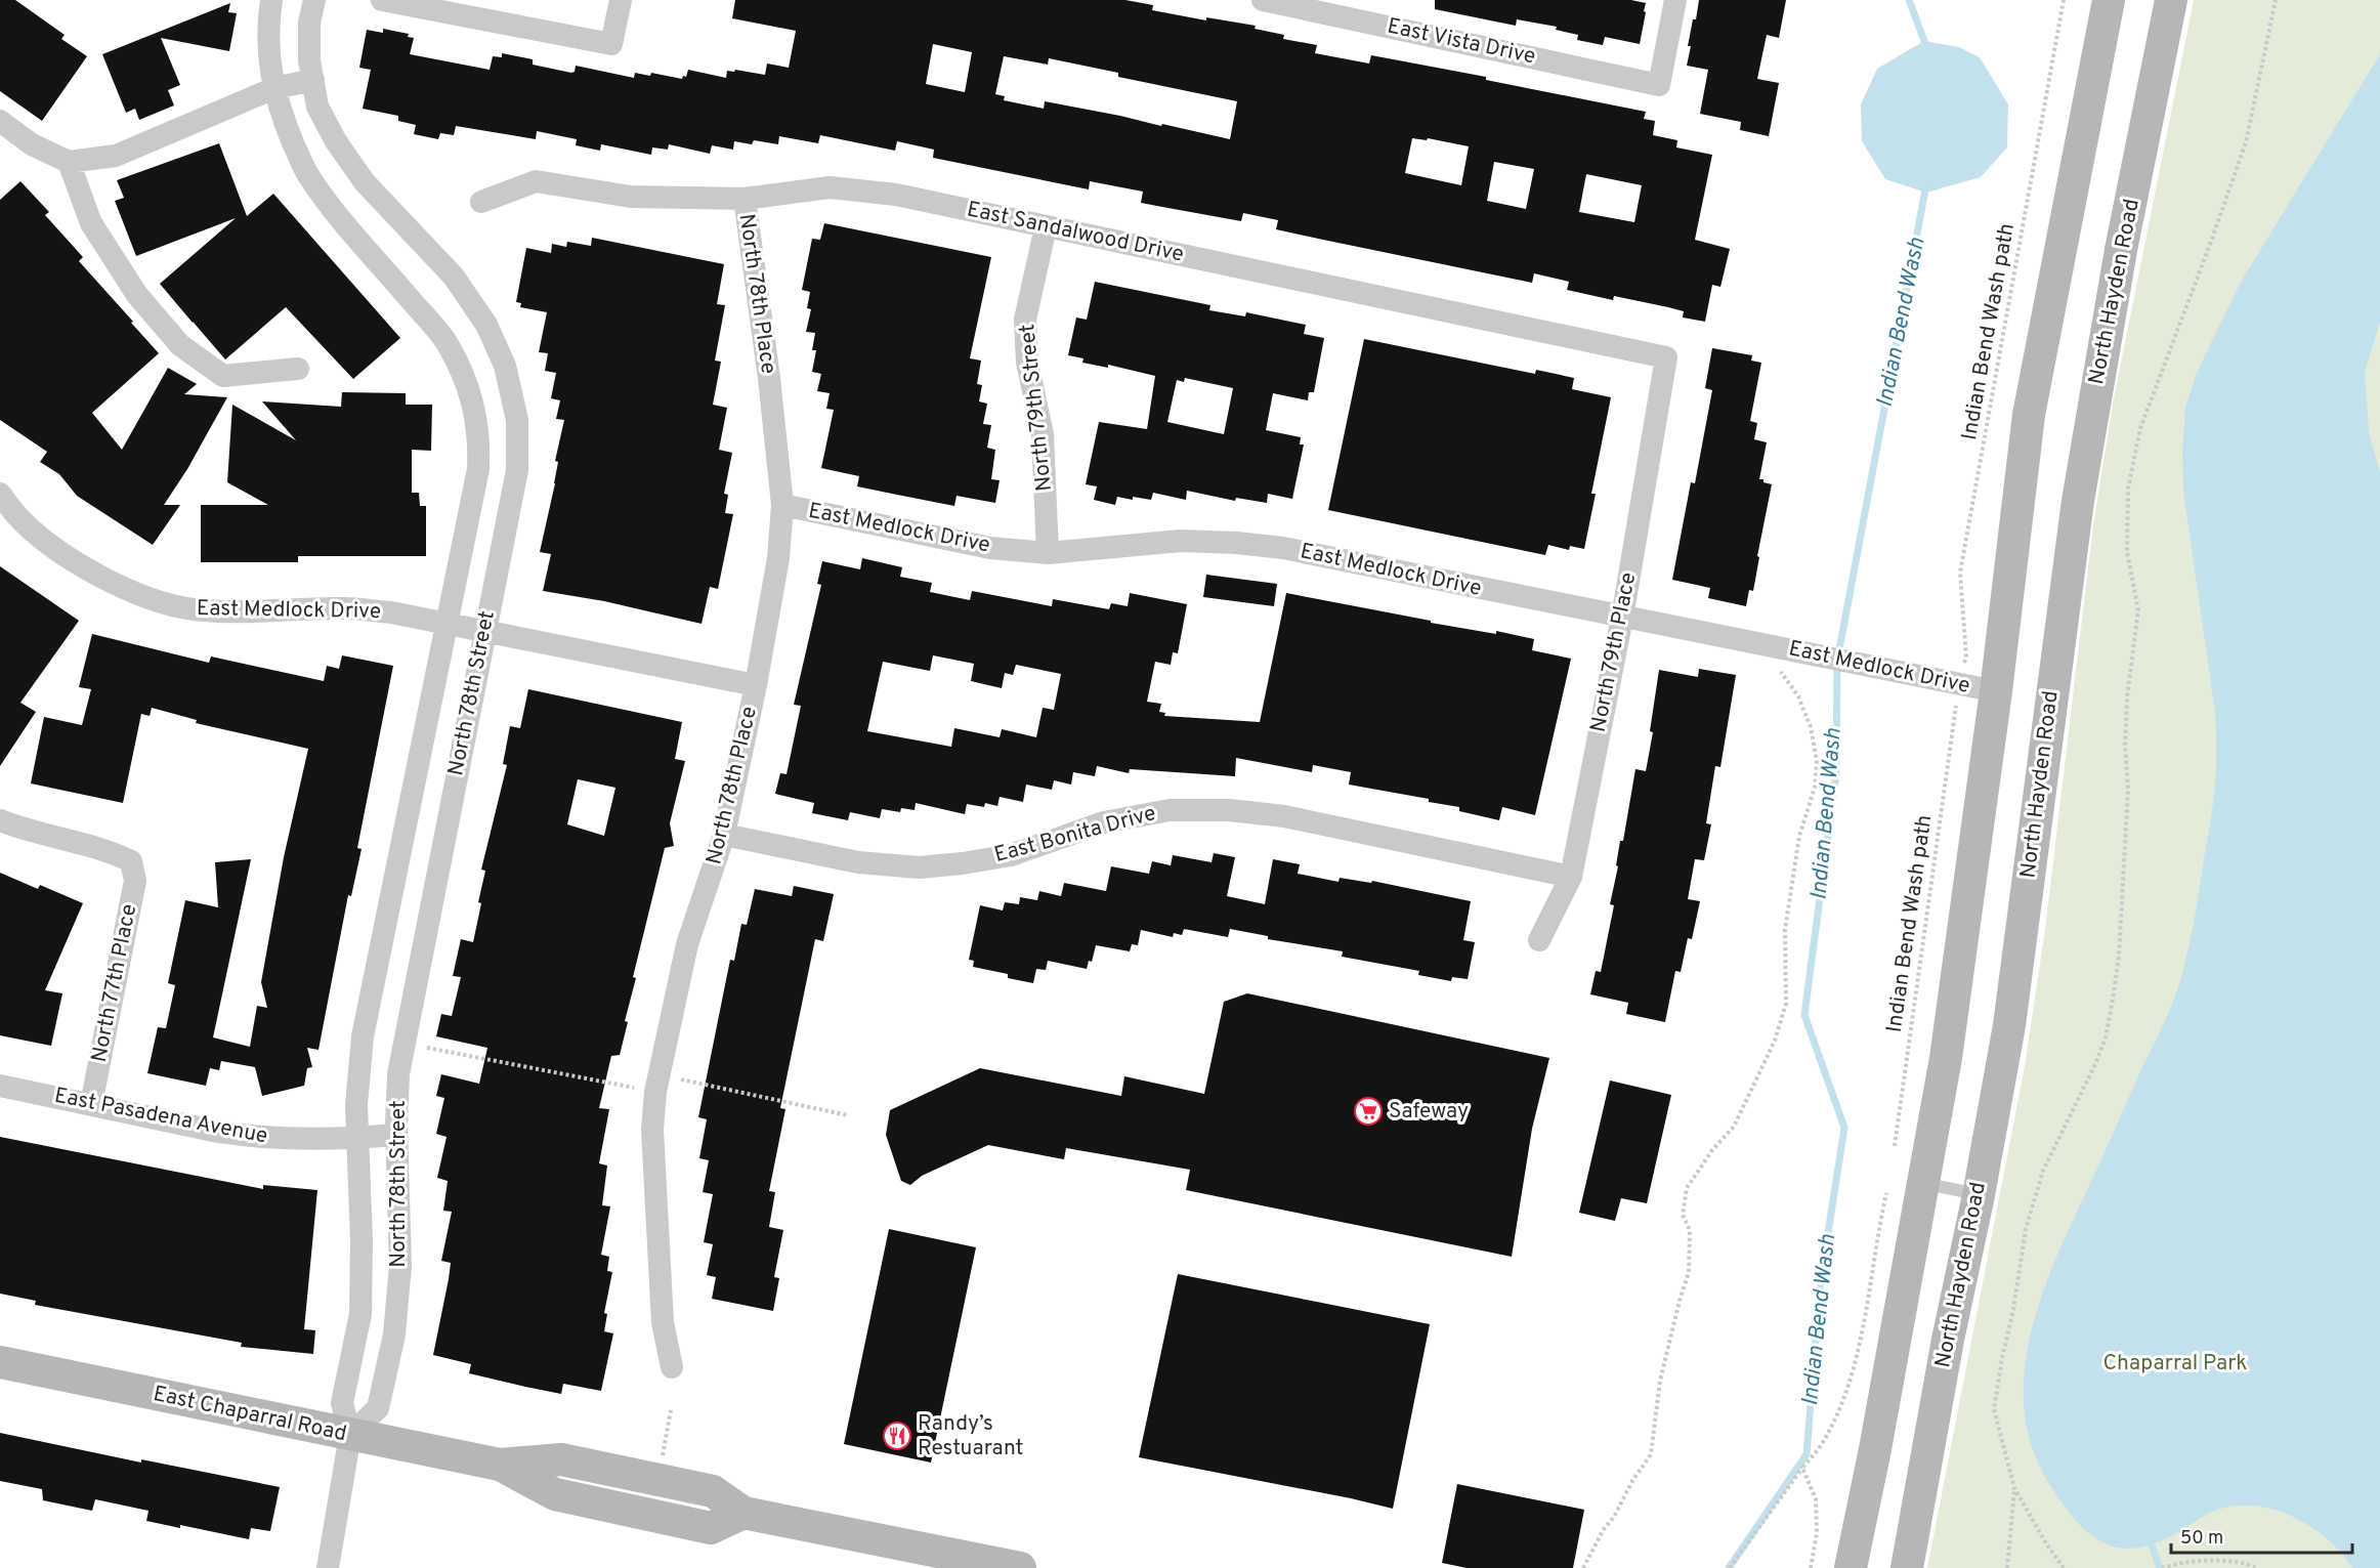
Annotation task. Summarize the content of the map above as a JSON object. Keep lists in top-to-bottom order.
{
  "streets": {
    "main road": ["North Hayden Road", "East Chaparral Road"],
    "street": [
      "East Vista Drive",
      "East Sandalwood Drive",
      "North 78th Place",
      "North 79th Street",
      "East Medlock Drive",
      "North 79th Place",
      "North 78th Street",
      "East Bonita Drive",
      "North 77th Place",
      "East Pasadena Avenue"
    ],
    "path": ["Indian Bend Wash path"]
  },
  "crossings": [
    ["East Sandalwood Drive", "North 78th Place"],
    ["East Sandalwood Drive", "North 79th Street"],
    ["East Sandalwood Drive", "North 79th Place"],
    ["North 78th Place", "East Medlock Drive"],
    ["North 78th Place", "East Bonita Drive"],
    ["North 79th Street", "East Medlock Drive"],
    ["East Medlock Drive", "North 79th Place"],
    ["East Medlock Drive", "North 78th Street"],
    ["North 79th Place", "East Bonita Drive"],
    ["North 78th Street", "East Pasadena Avenue"],
    ["North 78th Street", "East Chaparral Road"],
    ["North 77th Place", "East Pasadena Avenue"]
  ],
  "water": ["Indian Bend Wash"],
  "parks": ["Chaparral Park"],
  "places": {
    "supermarket": ["Safeway"],
    "restaurant": ["Randy’s Restuarant"]
  },
  "scale_bar": "50 m"
}
